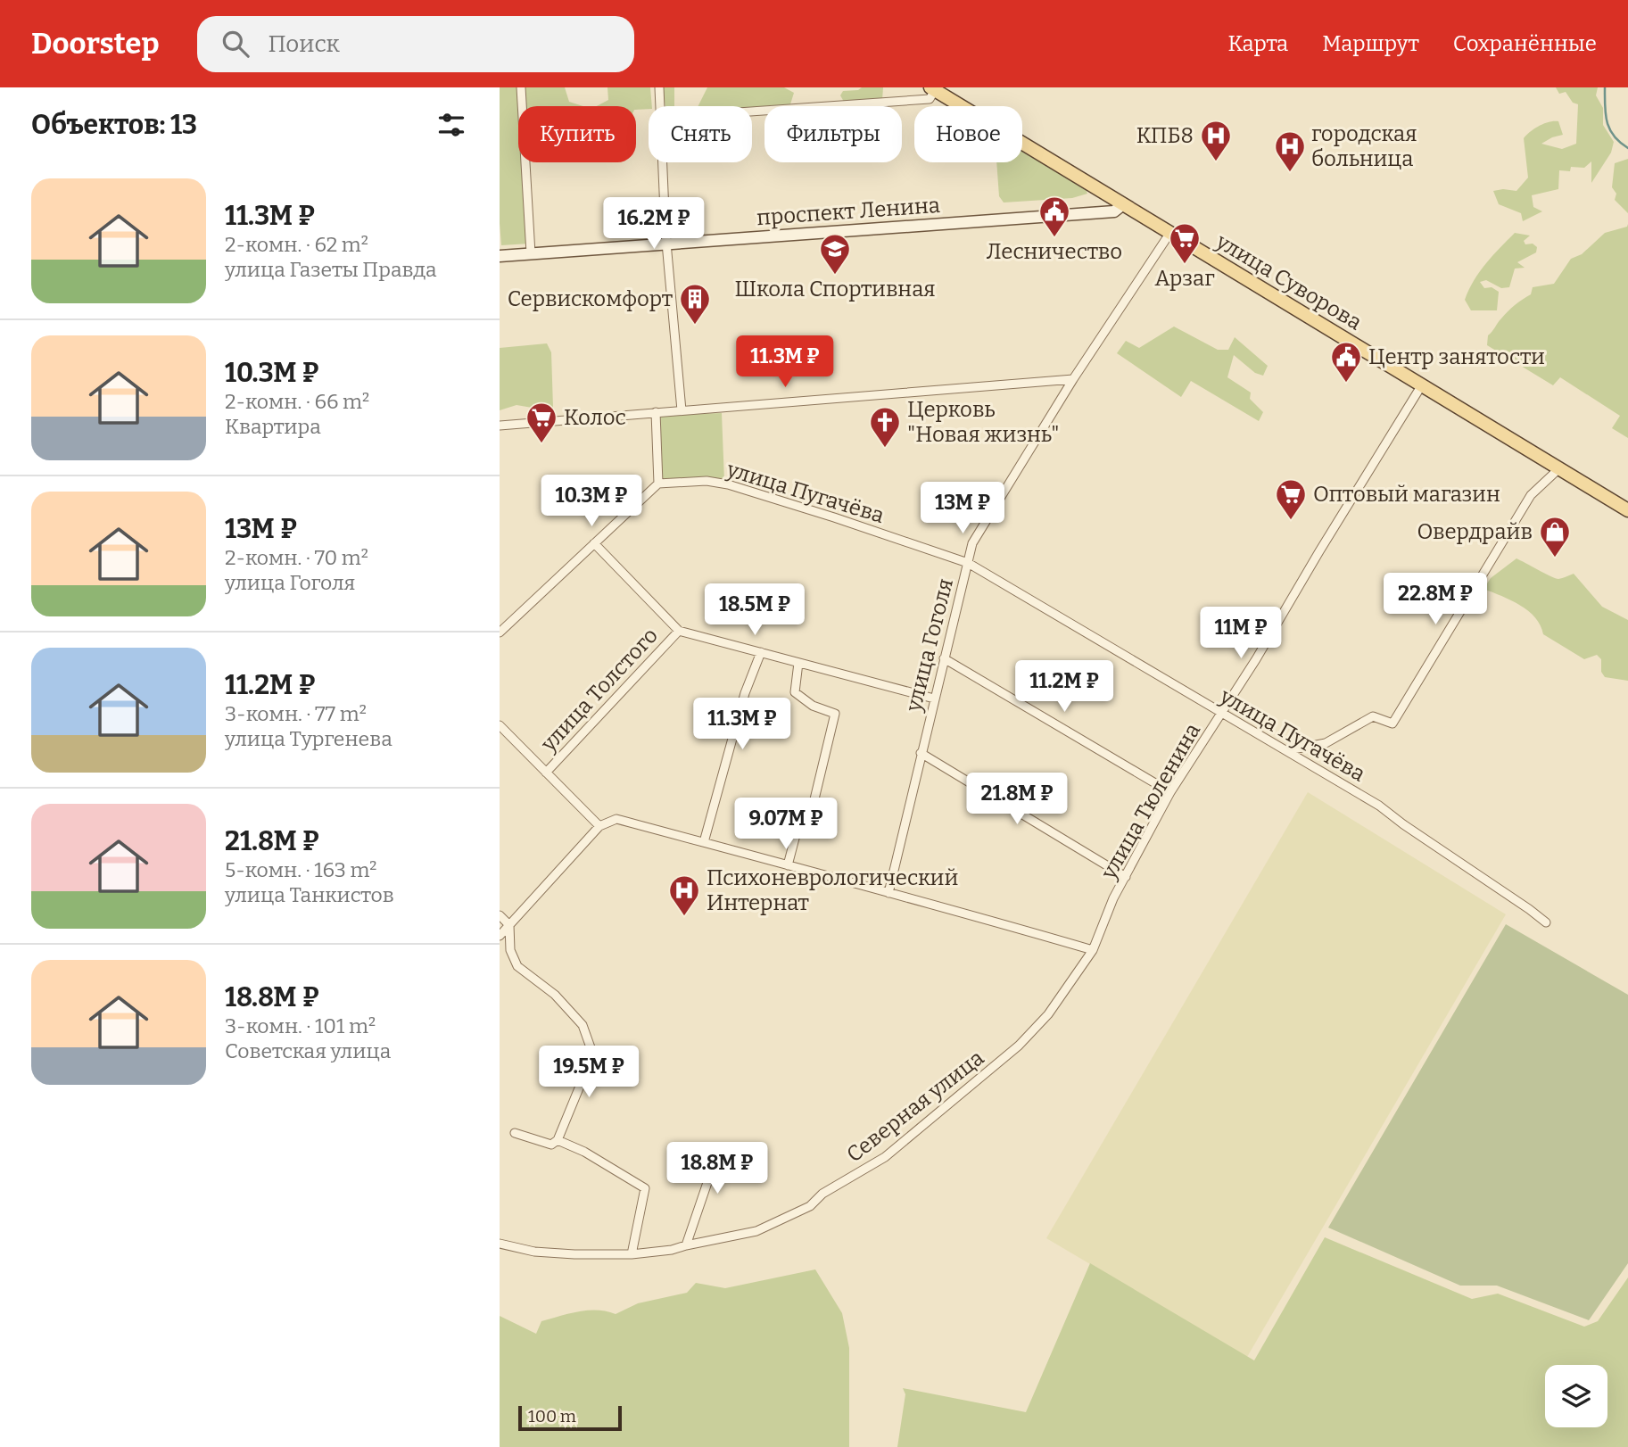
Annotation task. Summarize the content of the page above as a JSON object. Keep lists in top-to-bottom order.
{
  "streets": {
    "main road": ["проспект Ленина", "улица Суворова"],
    "street": [
      "улица Пугачёва",
      "улица Гоголя",
      "улица Толстого",
      "улица Тюленина",
      "Северная улица"
    ]
  },
  "crossings": [
    ["проспект Ленина", "улица Суворова"],
    ["улица Суворова", "улица Гоголя"],
    ["улица Суворова", "улица Тюленина"],
    ["улица Пугачёва", "улица Гоголя"],
    ["улица Пугачёва", "улица Тюленина"],
    ["улица Тюленина", "Северная улица"]
  ],
  "places": {
    "hospital": ["КПБ8", "городская больница", "Психоневрологический Интернат"],
    "public building": ["Лесничество", "Центр занятости"],
    "supermarket": ["Арзаг", "Колос", "Оптовый магазин"],
    "school or university": ["Школа Спортивная"],
    "building": ["Сервискомфорт"],
    "church": ["Церковь \"Новая жизнь\""],
    "shop": ["Овердрайв"]
  },
  "scale_bar": "100 m",
  "page": {
    "header": "Doorstep",
    "search": "Поиск",
    "nav": ["Карта", "Маршрут", "Сохранённые"],
    "heading": "Объектов: 13",
    "chip": [
      "Купить",
      "Снять",
      "Фильтры",
      "Новое"
    ],
    "list": [
      {
        "name": "11.3M ₽",
        "note": "2-комн. · 62 m² · улица Газеты Правда"
      },
      {
        "name": "10.3M ₽",
        "note": "2-комн. · 66 m² · Квартира"
      },
      {
        "name": "13M ₽",
        "note": "2-комн. · 70 m² · улица Гоголя"
      },
      {
        "name": "11.2M ₽",
        "note": "3-комн. · 77 m² · улица Тургенева"
      },
      {
        "name": "21.8M ₽",
        "note": "5-комн. · 163 m² · улица Танкистов"
      },
      {
        "name": "18.8M ₽",
        "note": "3-комн. · 101 m² · Советская улица"
      }
    ],
    "price": [
      "16.2M ₽",
      "11.3M ₽",
      "10.3M ₽",
      "13M ₽",
      "22.8M ₽",
      "18.5M ₽",
      "11M ₽",
      "11.2M ₽",
      "11.3M ₽",
      "21.8M ₽",
      "9.07M ₽",
      "19.5M ₽",
      "18.8M ₽"
    ],
    "scale": "100 m"
  }
}
